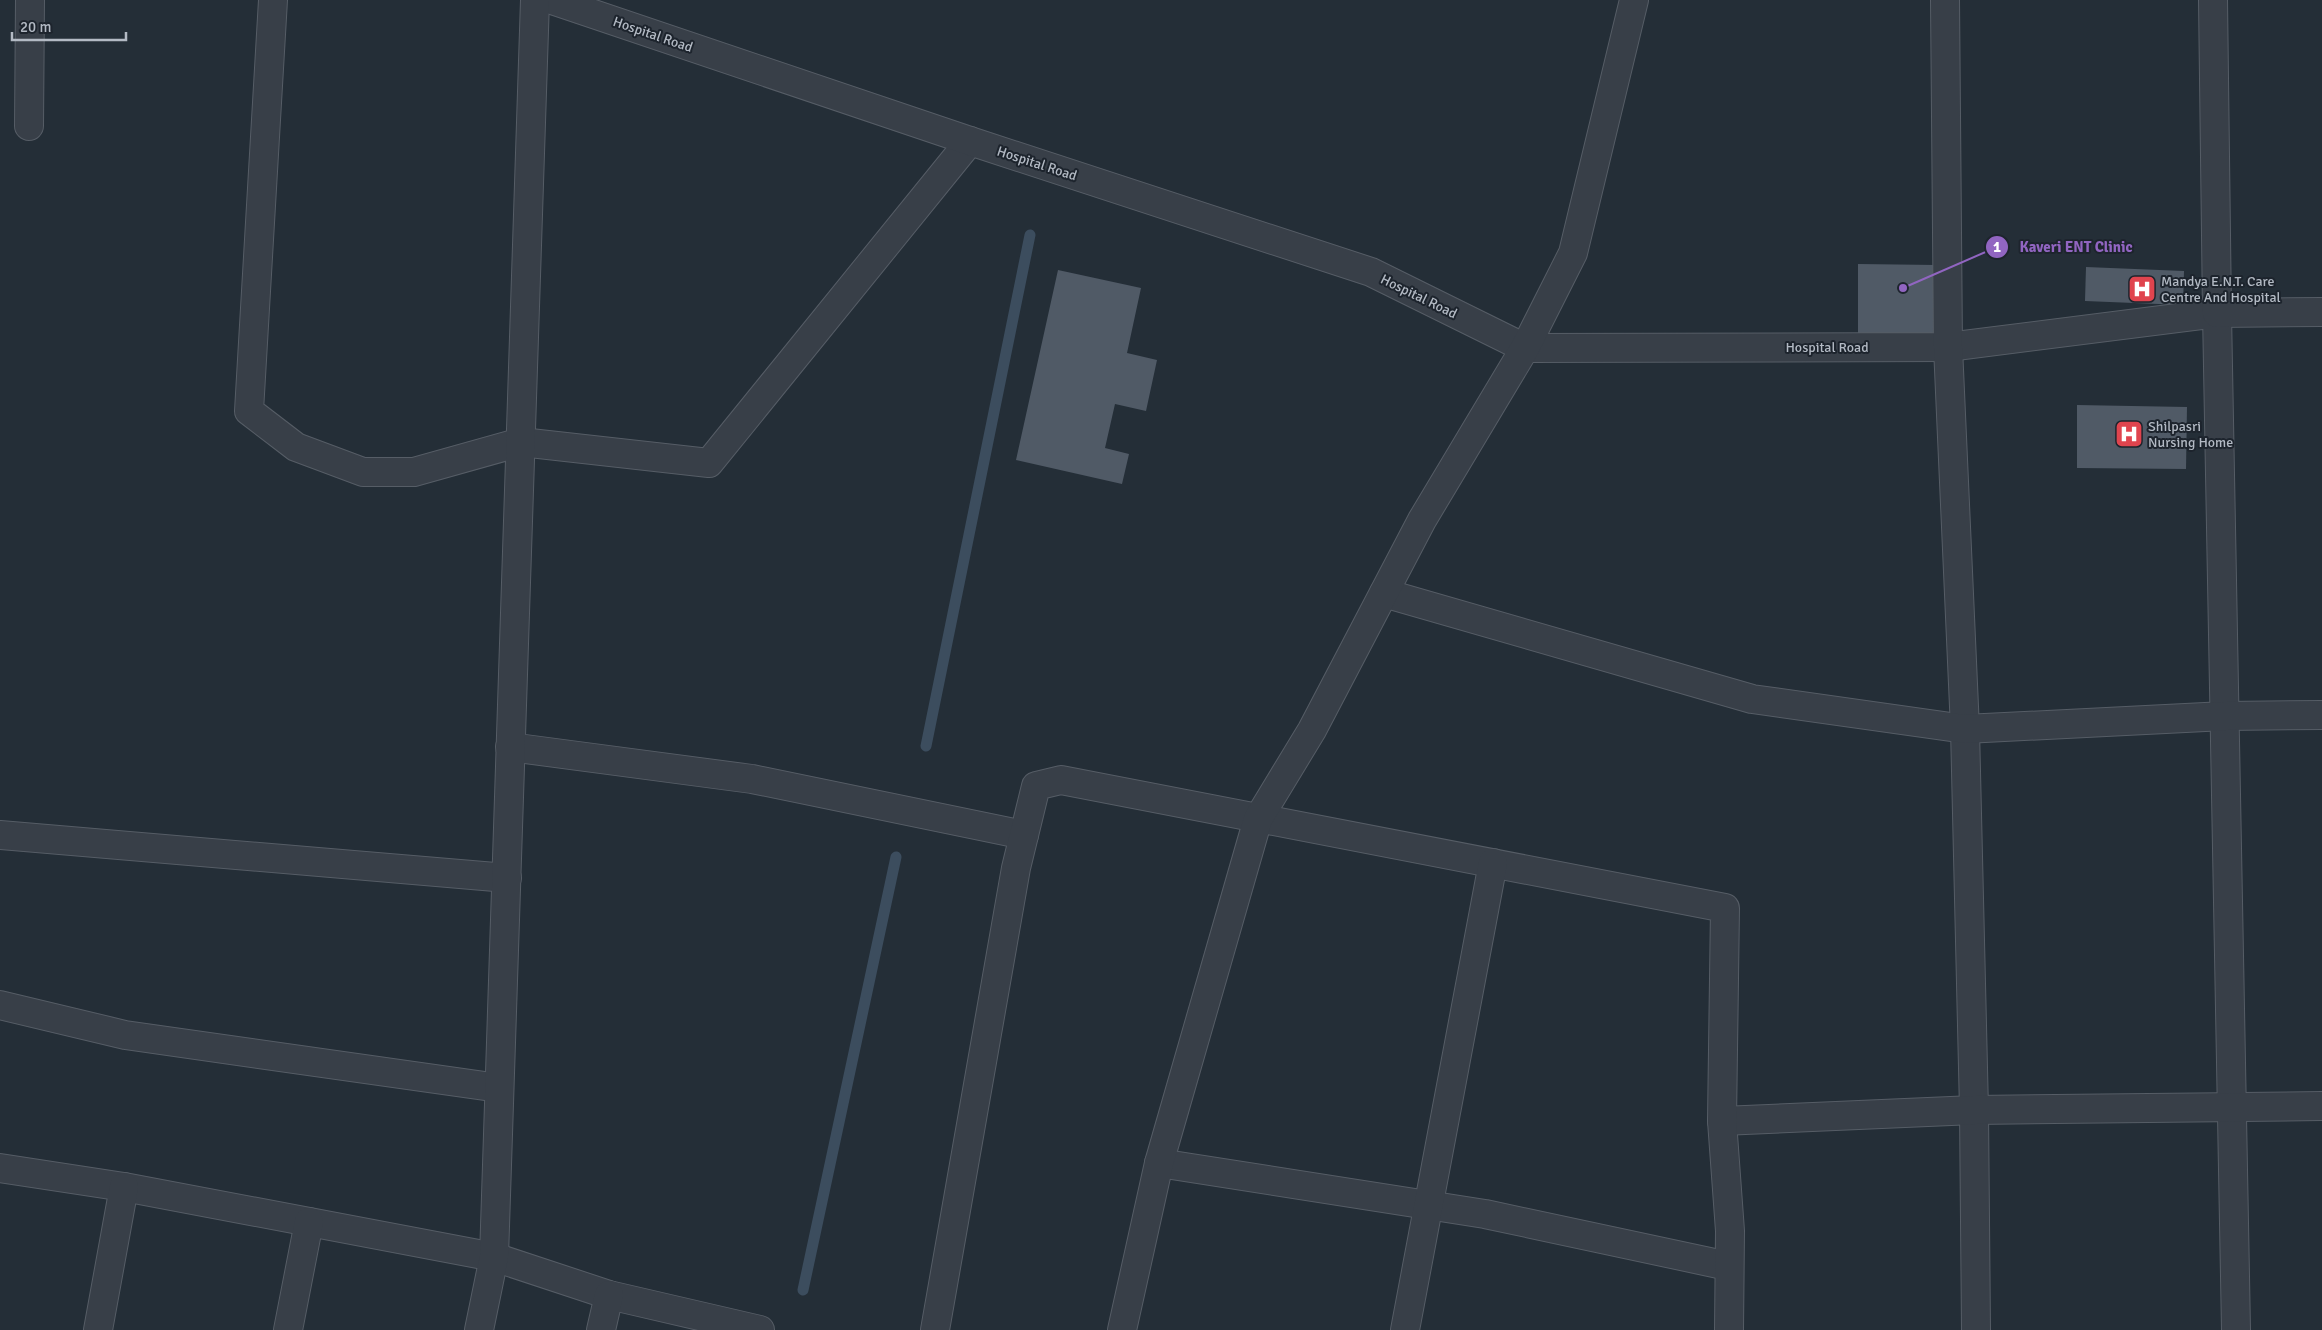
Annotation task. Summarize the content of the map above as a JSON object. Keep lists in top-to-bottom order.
{
  "streets": {
    "street": ["Hospital Road"]
  },
  "places": {
    "other": ["Kaveri ENT Clinic"],
    "hospital": ["Mandya E.N.T. Care Centre And Hospital", "Shilpasri Nursing Home"]
  },
  "scale_bar": "20 m"
}
